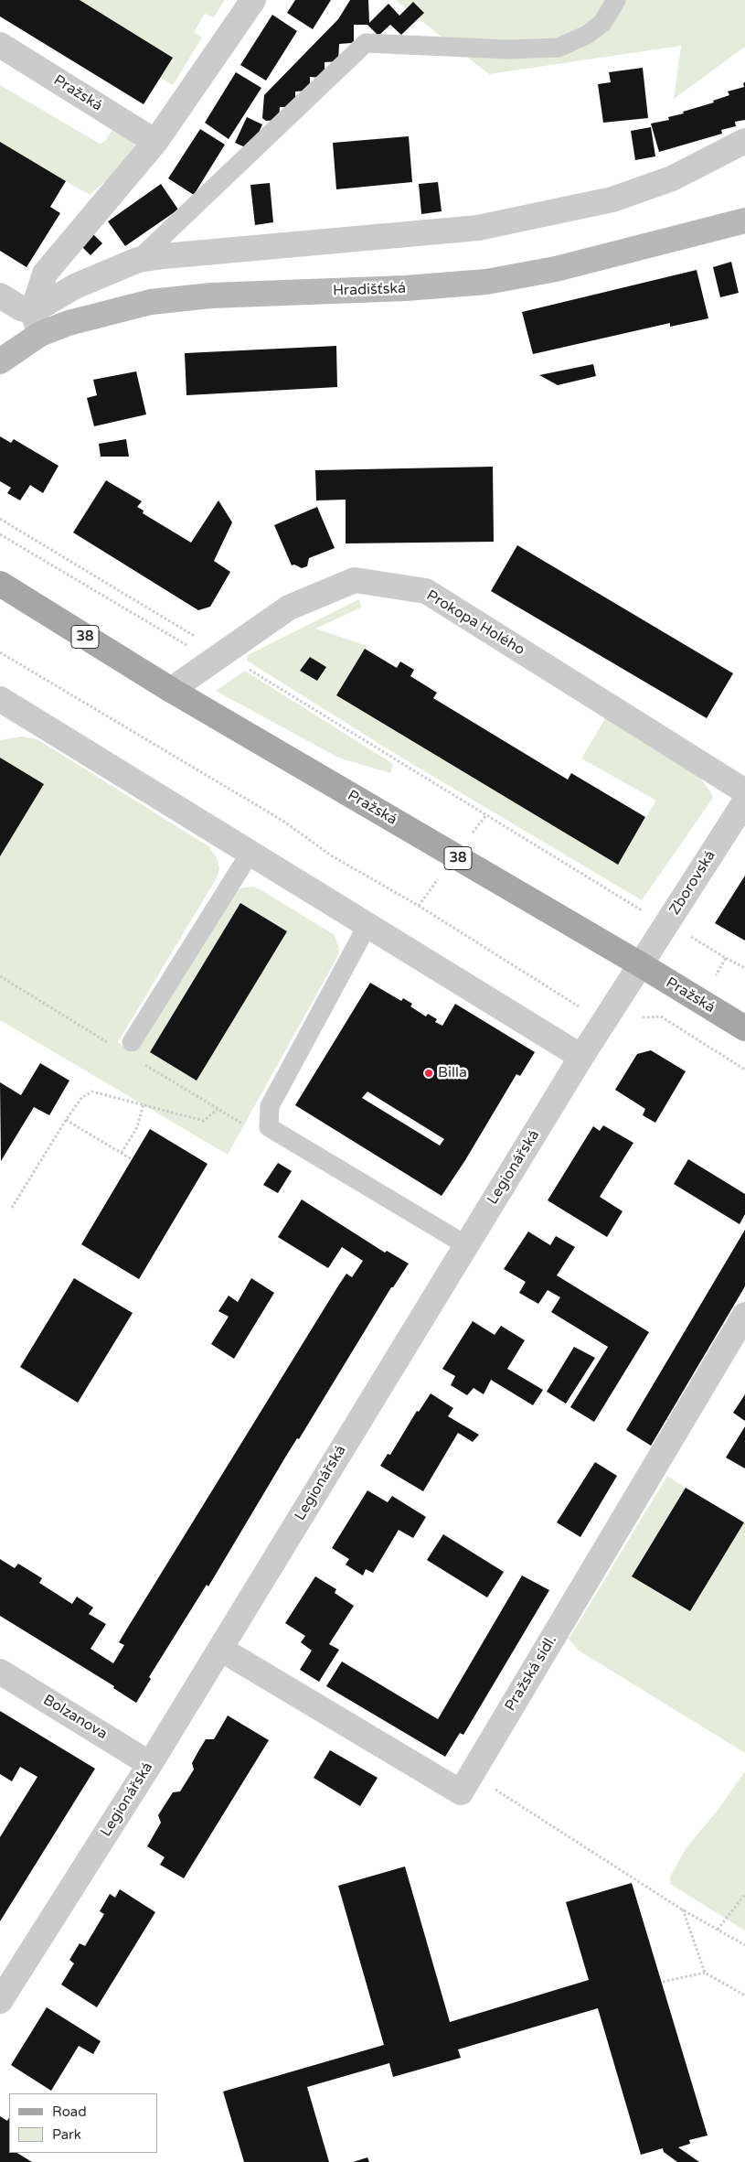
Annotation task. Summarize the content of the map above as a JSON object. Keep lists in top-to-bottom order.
{
  "streets": {
    "main road": ["Pražská", "38"],
    "street": [
      "Hradišťská",
      "Prokopa Holého",
      "Zborovská",
      "Legionářská",
      "Pražská sídl.",
      "Bolzanova"
    ]
  },
  "crossings": [
    ["Pražská", "Prokopa Holého"],
    ["Pražská", "Zborovská"],
    ["Pražská", "Legionářská"],
    ["Zborovská", "Legionářská"],
    ["Legionářská", "Bolzanova"]
  ],
  "places": ["Billa"],
  "legend": ["Road", "Park"]
}
